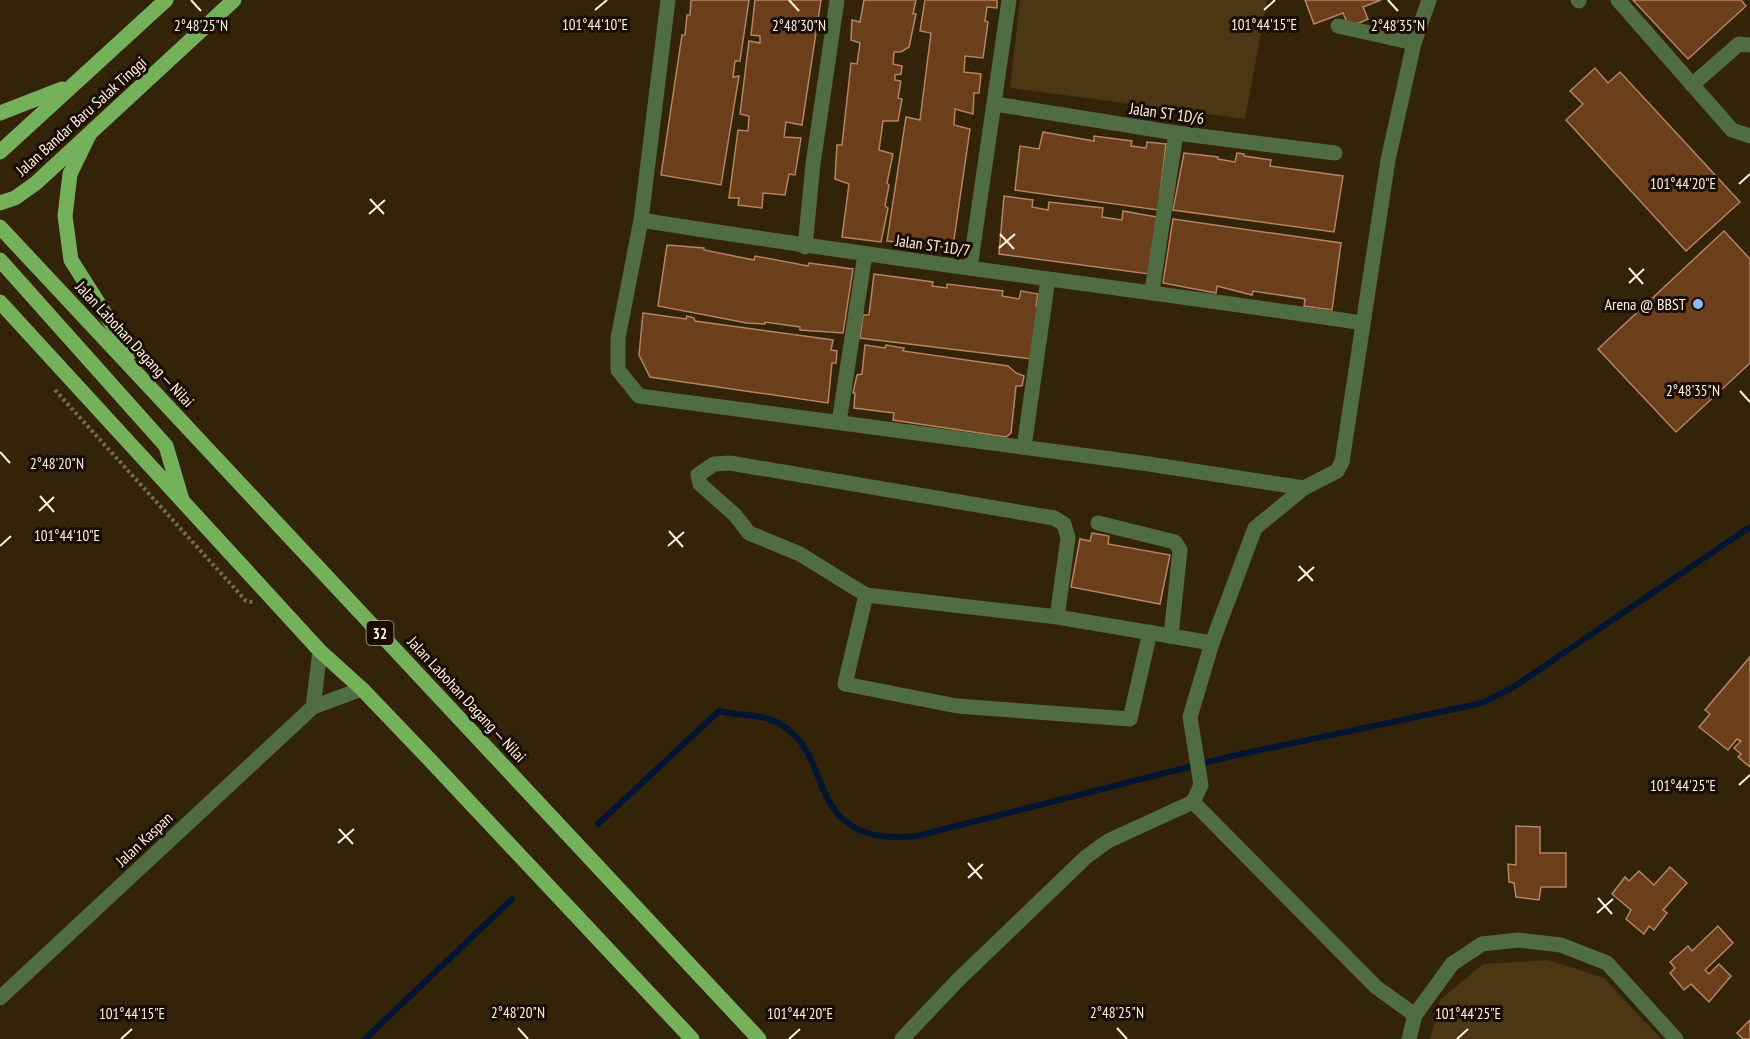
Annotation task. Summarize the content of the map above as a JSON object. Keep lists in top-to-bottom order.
{
  "streets": {
    "main road": ["Jalan Bandar Baru Salak Tinggi", "Jalan Labohan Dagang ‒ Nilai", "32"],
    "street": ["Jalan ST 1D/6", "Jalan ST 1D/7", "Jalan Kaspan"]
  },
  "places": ["Arena @ BBST"],
  "coordinates": [
    "101°44'15\"E",
    "101°44'10\"E",
    "2°48'25\"N",
    "2°48'30\"N",
    "2°48'35\"N",
    "101°44'20\"E",
    "2°48'20\"N",
    "101°44'25\"E"
  ]
}
